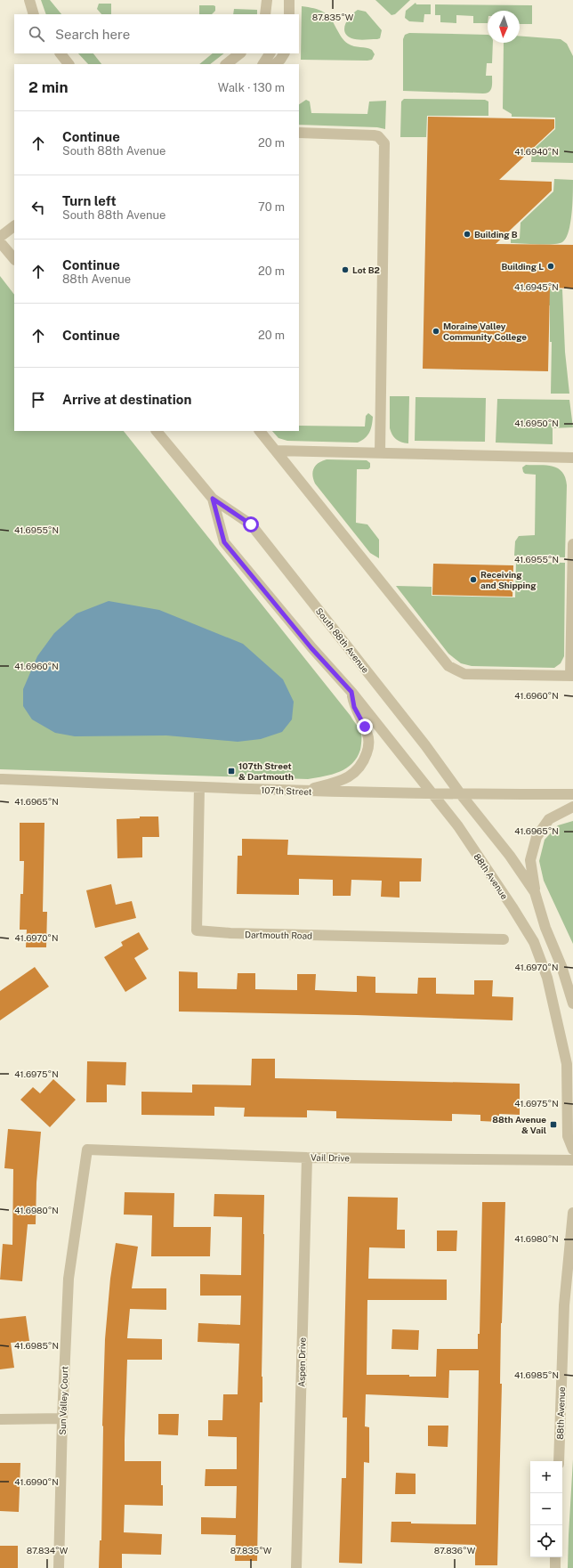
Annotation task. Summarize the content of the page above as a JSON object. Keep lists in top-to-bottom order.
{
  "streets": {
    "street": [
      "South 88th Avenue",
      "107th Street",
      "88th Avenue",
      "Dartmouth Road",
      "Vail Drive",
      "Aspen Drive",
      "Sun Valley Court"
    ]
  },
  "crossings": [
    ["South 88th Avenue", "107th Street"],
    ["South 88th Avenue", "88th Avenue"],
    ["107th Street", "88th Avenue"],
    ["107th Street", "Dartmouth Road"],
    ["Vail Drive", "Aspen Drive"],
    ["Vail Drive", "Sun Valley Court"]
  ],
  "places": {
    "other": [
      "Building B",
      "Building L",
      "Lot B2",
      "Moraine Valley Community College",
      "Receiving and Shipping"
    ],
    "transit": ["107th Street & Dartmouth", "88th Avenue & Vail"]
  },
  "north": "bottom",
  "page": {
    "search": "Search here",
    "heading": ["2 min", "Walk · 130 m"],
    "list": [
      ["Continue", "South 88th Avenue", "20 m"],
      ["Turn left", "South 88th Avenue", "70 m"],
      ["Continue", "88th Avenue", "20 m"],
      ["Continue", "20 m"],
      "Arrive at destination"
    ],
    "map_buttons": ["+", "−"]
  },
  "coordinates": [
    "87.835°W",
    "41.6940°N",
    "41.6945°N",
    "41.6950°N",
    "41.6955°N",
    "41.6960°N",
    "41.6965°N",
    "41.6970°N",
    "41.6975°N",
    "41.6980°N",
    "41.6985°N",
    "41.6990°N",
    "87.834°W",
    "87.836°W"
  ]
}
